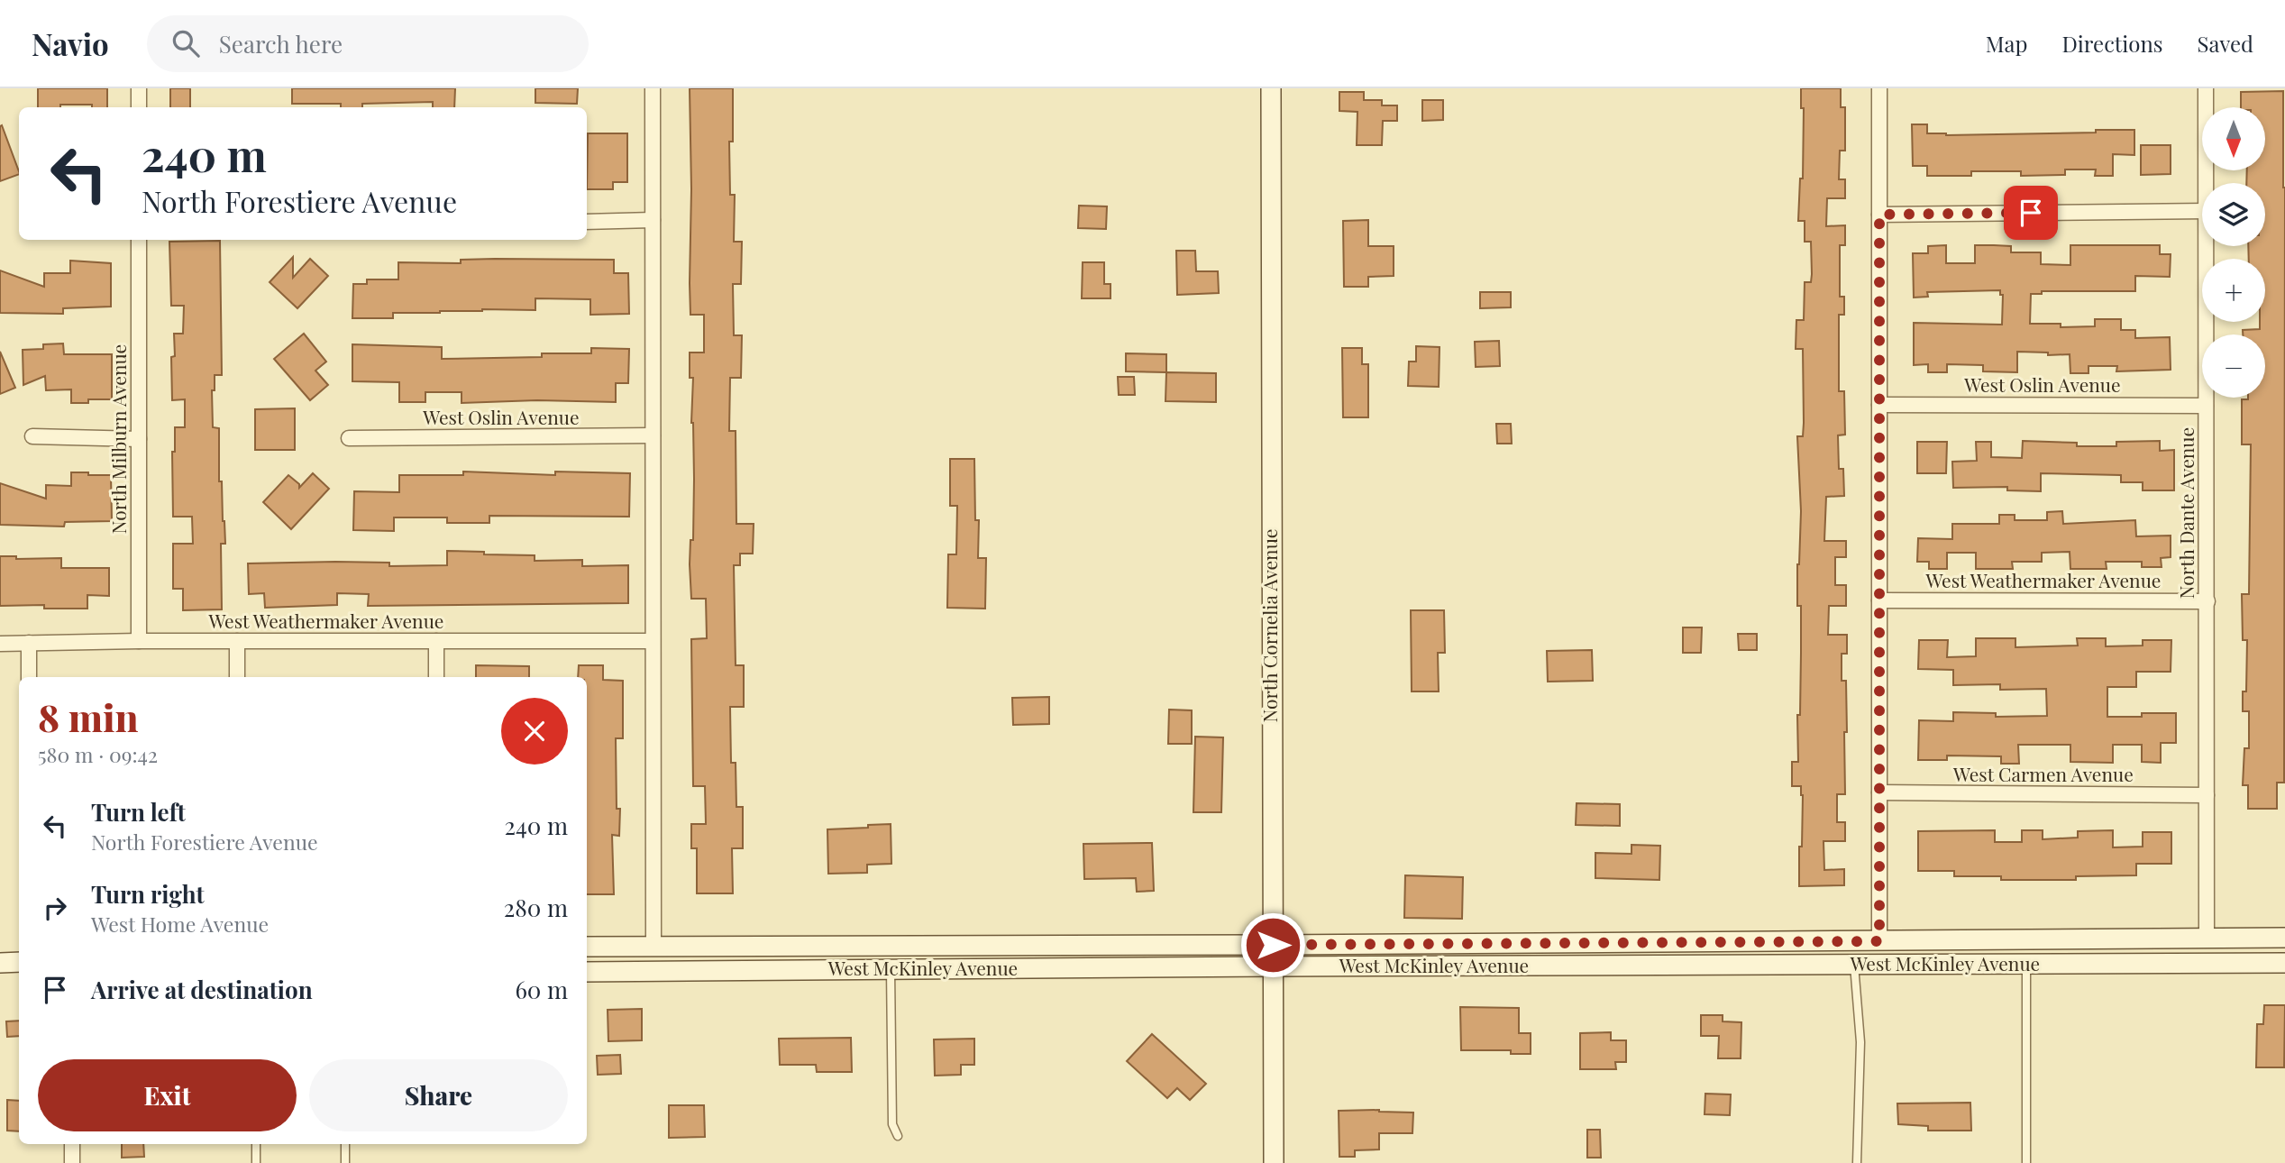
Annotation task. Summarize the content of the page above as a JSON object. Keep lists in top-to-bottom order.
{
  "streets": {
    "main road": ["North Cornelia Avenue", "West McKinley Avenue"],
    "street": [
      "West Oslin Avenue",
      "North Milburn Avenue",
      "North Dante Avenue",
      "West Weathermaker Avenue",
      "West Carmen Avenue"
    ]
  },
  "crossings": [
    ["West Oslin Avenue", "North Dante Avenue"],
    ["North Milburn Avenue", "West Weathermaker Avenue"],
    ["North Dante Avenue", "West Weathermaker Avenue"],
    ["North Dante Avenue", "West Carmen Avenue"],
    ["North Dante Avenue", "West McKinley Avenue"],
    ["North Cornelia Avenue", "West McKinley Avenue"]
  ],
  "north": "bottom",
  "page": {
    "header": "Navio",
    "search": "Search here",
    "nav": ["Map", "Directions", "Saved"],
    "map_buttons": ["+", "−"],
    "turn": ["240 m", "North Forestiere Avenue"],
    "heading": ["8 min", "580 m · 09:42"],
    "list": [
      {
        "name": "Turn left",
        "note": "North Forestiere Avenue",
        "value": "240 m"
      },
      {
        "name": "Turn right",
        "note": "West Home Avenue",
        "value": "280 m"
      },
      {
        "name": "Arrive at destination",
        "value": "60 m"
      }
    ],
    "buttons": ["Exit", "Share"]
  }
}
